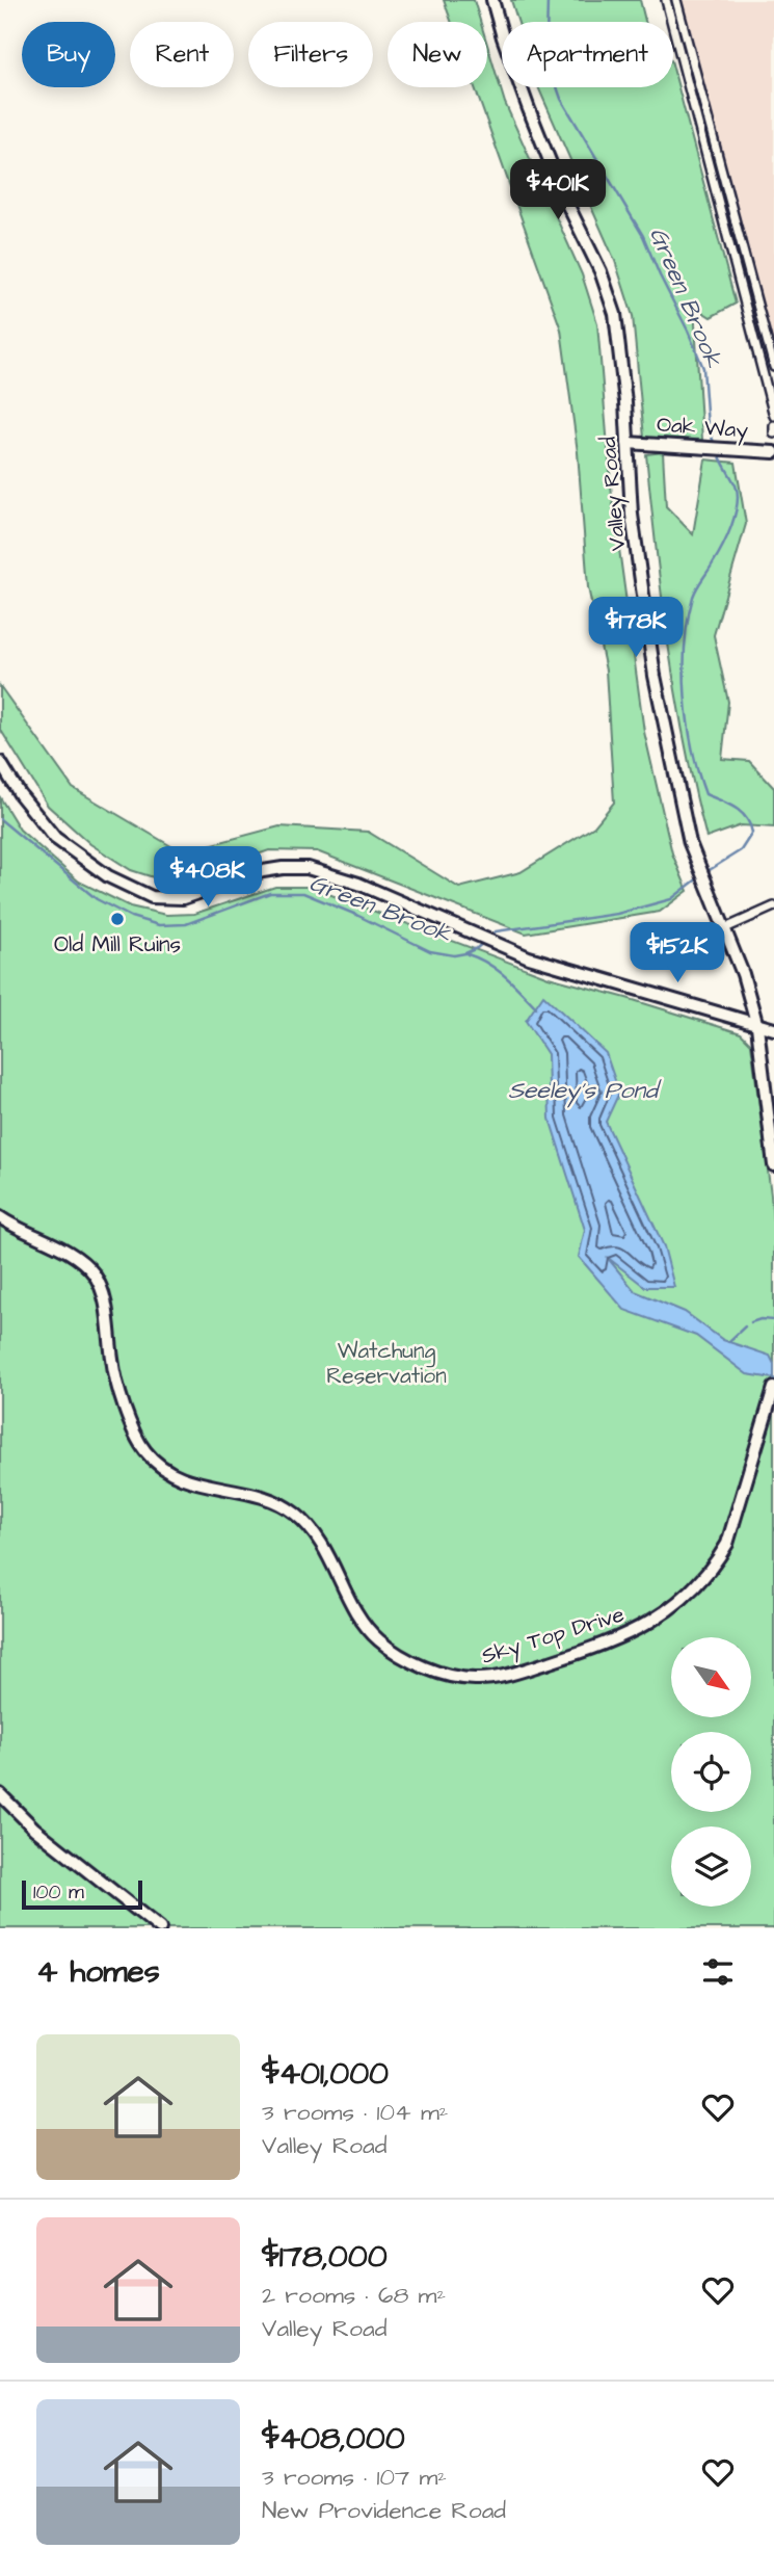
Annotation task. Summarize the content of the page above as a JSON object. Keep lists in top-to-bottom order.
{
  "streets": {
    "main road": ["Oak Way", "Valley Road", "Sky Top Drive"]
  },
  "crossings": [
    ["Oak Way", "Valley Road"]
  ],
  "water": ["Green Brook", "Seeley's Pond"],
  "parks": ["Watchung Reservation"],
  "places": ["Old Mill Ruins"],
  "scale_bar": "100 m",
  "north": "bottom right",
  "page": {
    "chip": [
      "Buy",
      "Rent",
      "Filters",
      "New",
      "Apartment"
    ],
    "price": [
      "$401K",
      "$178K",
      "$408K",
      "$152K"
    ],
    "scale": "100 m",
    "heading": "4 homes",
    "list": [
      {
        "name": "$401,000",
        "note": "3 rooms · 104 m² · Valley Road"
      },
      {
        "name": "$178,000",
        "note": "2 rooms · 68 m² · Valley Road"
      },
      {
        "name": "$408,000",
        "note": "3 rooms · 107 m² · New Providence Road"
      }
    ]
  }
}
